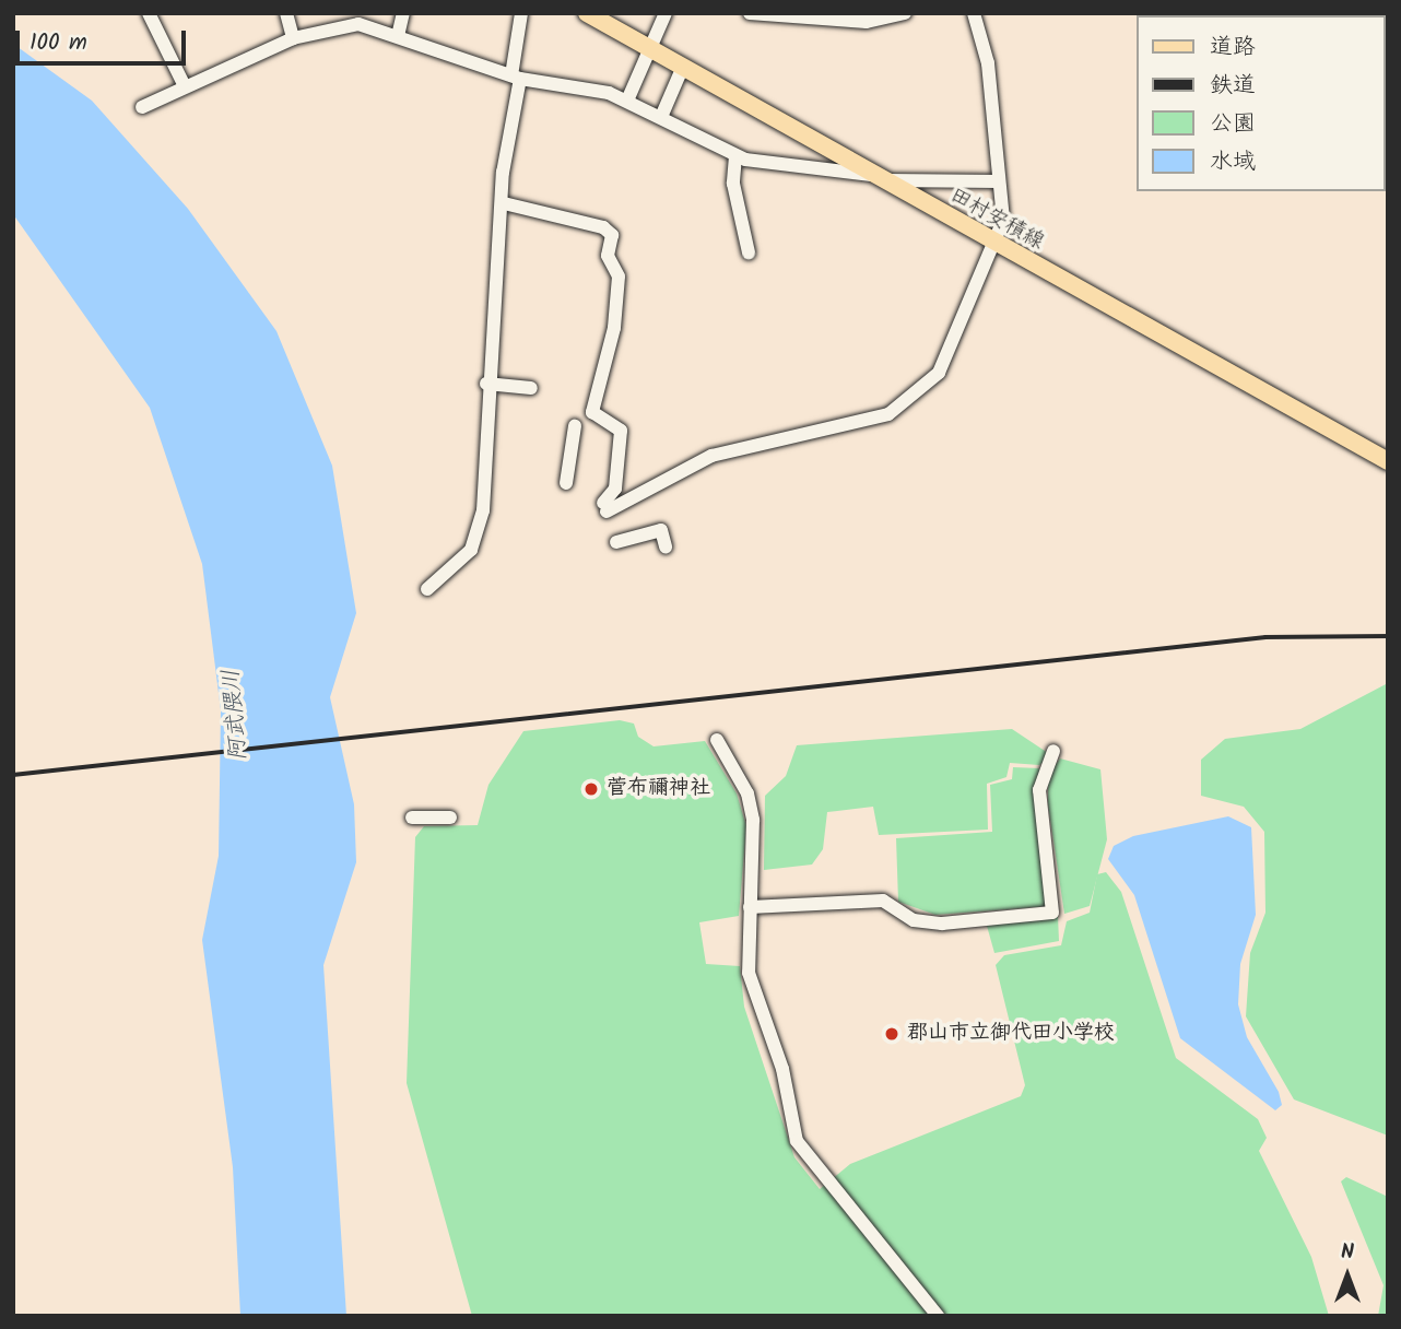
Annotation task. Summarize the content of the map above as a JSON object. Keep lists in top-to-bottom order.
{
  "streets": {
    "main road": ["田村安積線"]
  },
  "water": ["阿武隈川"],
  "places": ["菅布禰神社", "郡山市立御代田小学校"],
  "legend": [
    "道路",
    "鉄道",
    "公園",
    "水域"
  ],
  "scale_bar": "100 m",
  "north": "top"
}
